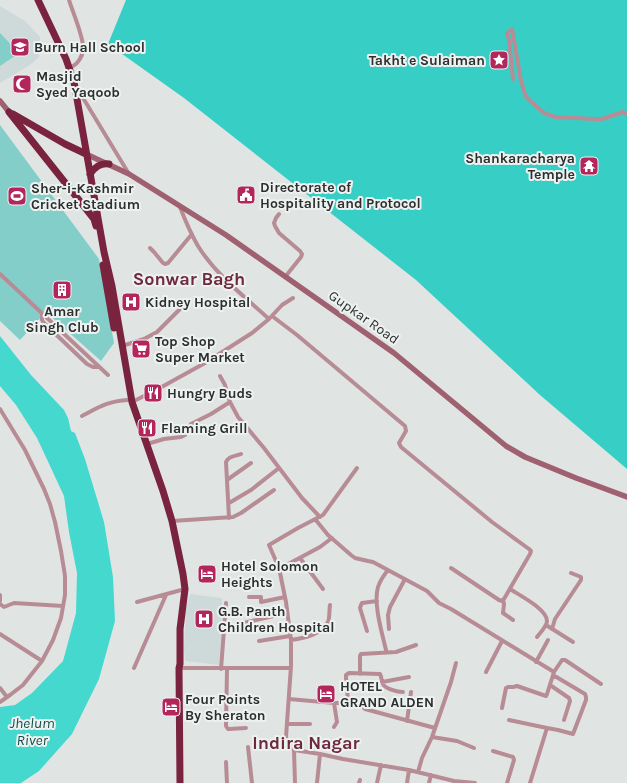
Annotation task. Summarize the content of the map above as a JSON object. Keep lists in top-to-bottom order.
{
  "streets": {
    "main road": ["Gupkar Road"]
  },
  "districts": ["Sonwar Bagh", "Indira Nagar"],
  "water": ["Jhelum River"],
  "places": {
    "school or university": ["Burn Hall School"],
    "place": ["Takht e Sulaiman"],
    "mosque": ["Masjid Syed Yaqoob"],
    "temple": ["Shankaracharya Temple"],
    "public building": ["Directorate of Hospitality and Protocol"],
    "sports": ["Sher-i-Kashmir Cricket Stadium"],
    "building": ["Amar Singh Club"],
    "hospital": ["Kidney Hospital", "G.B. Panth Children Hospital"],
    "supermarket": ["Top Shop Super Market"],
    "restaurant": ["Hungry Buds", "Flaming Grill"],
    "hotel": ["Hotel Solomon Heights", "HOTEL GRAND ALDEN", "Four Points By Sheraton"]
  }
}
